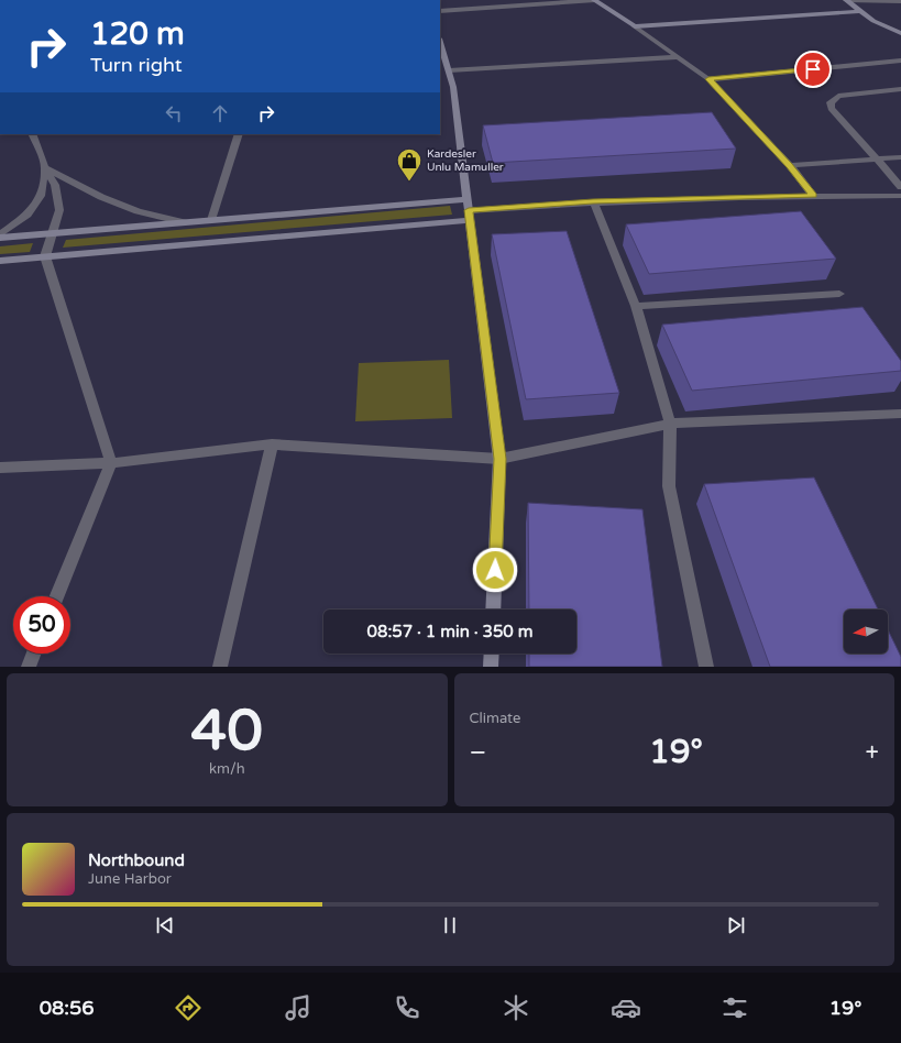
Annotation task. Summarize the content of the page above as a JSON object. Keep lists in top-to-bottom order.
{
  "places": {
    "shop": ["Kardesler Unlu Mamuller"]
  },
  "north": "left",
  "page": {
    "turn": ["120 m", "Turn right"],
    "limit": "50",
    "trip": "08:57 · 1 min · 350 m",
    "tile": [
      ["40", "km/h"],
      "Climate"
    ],
    "heat": ["−", "19°", "+"],
    "song": ["Northbound", "June Harbor"],
    "tabs": ["08:56", "19°"]
  }
}
